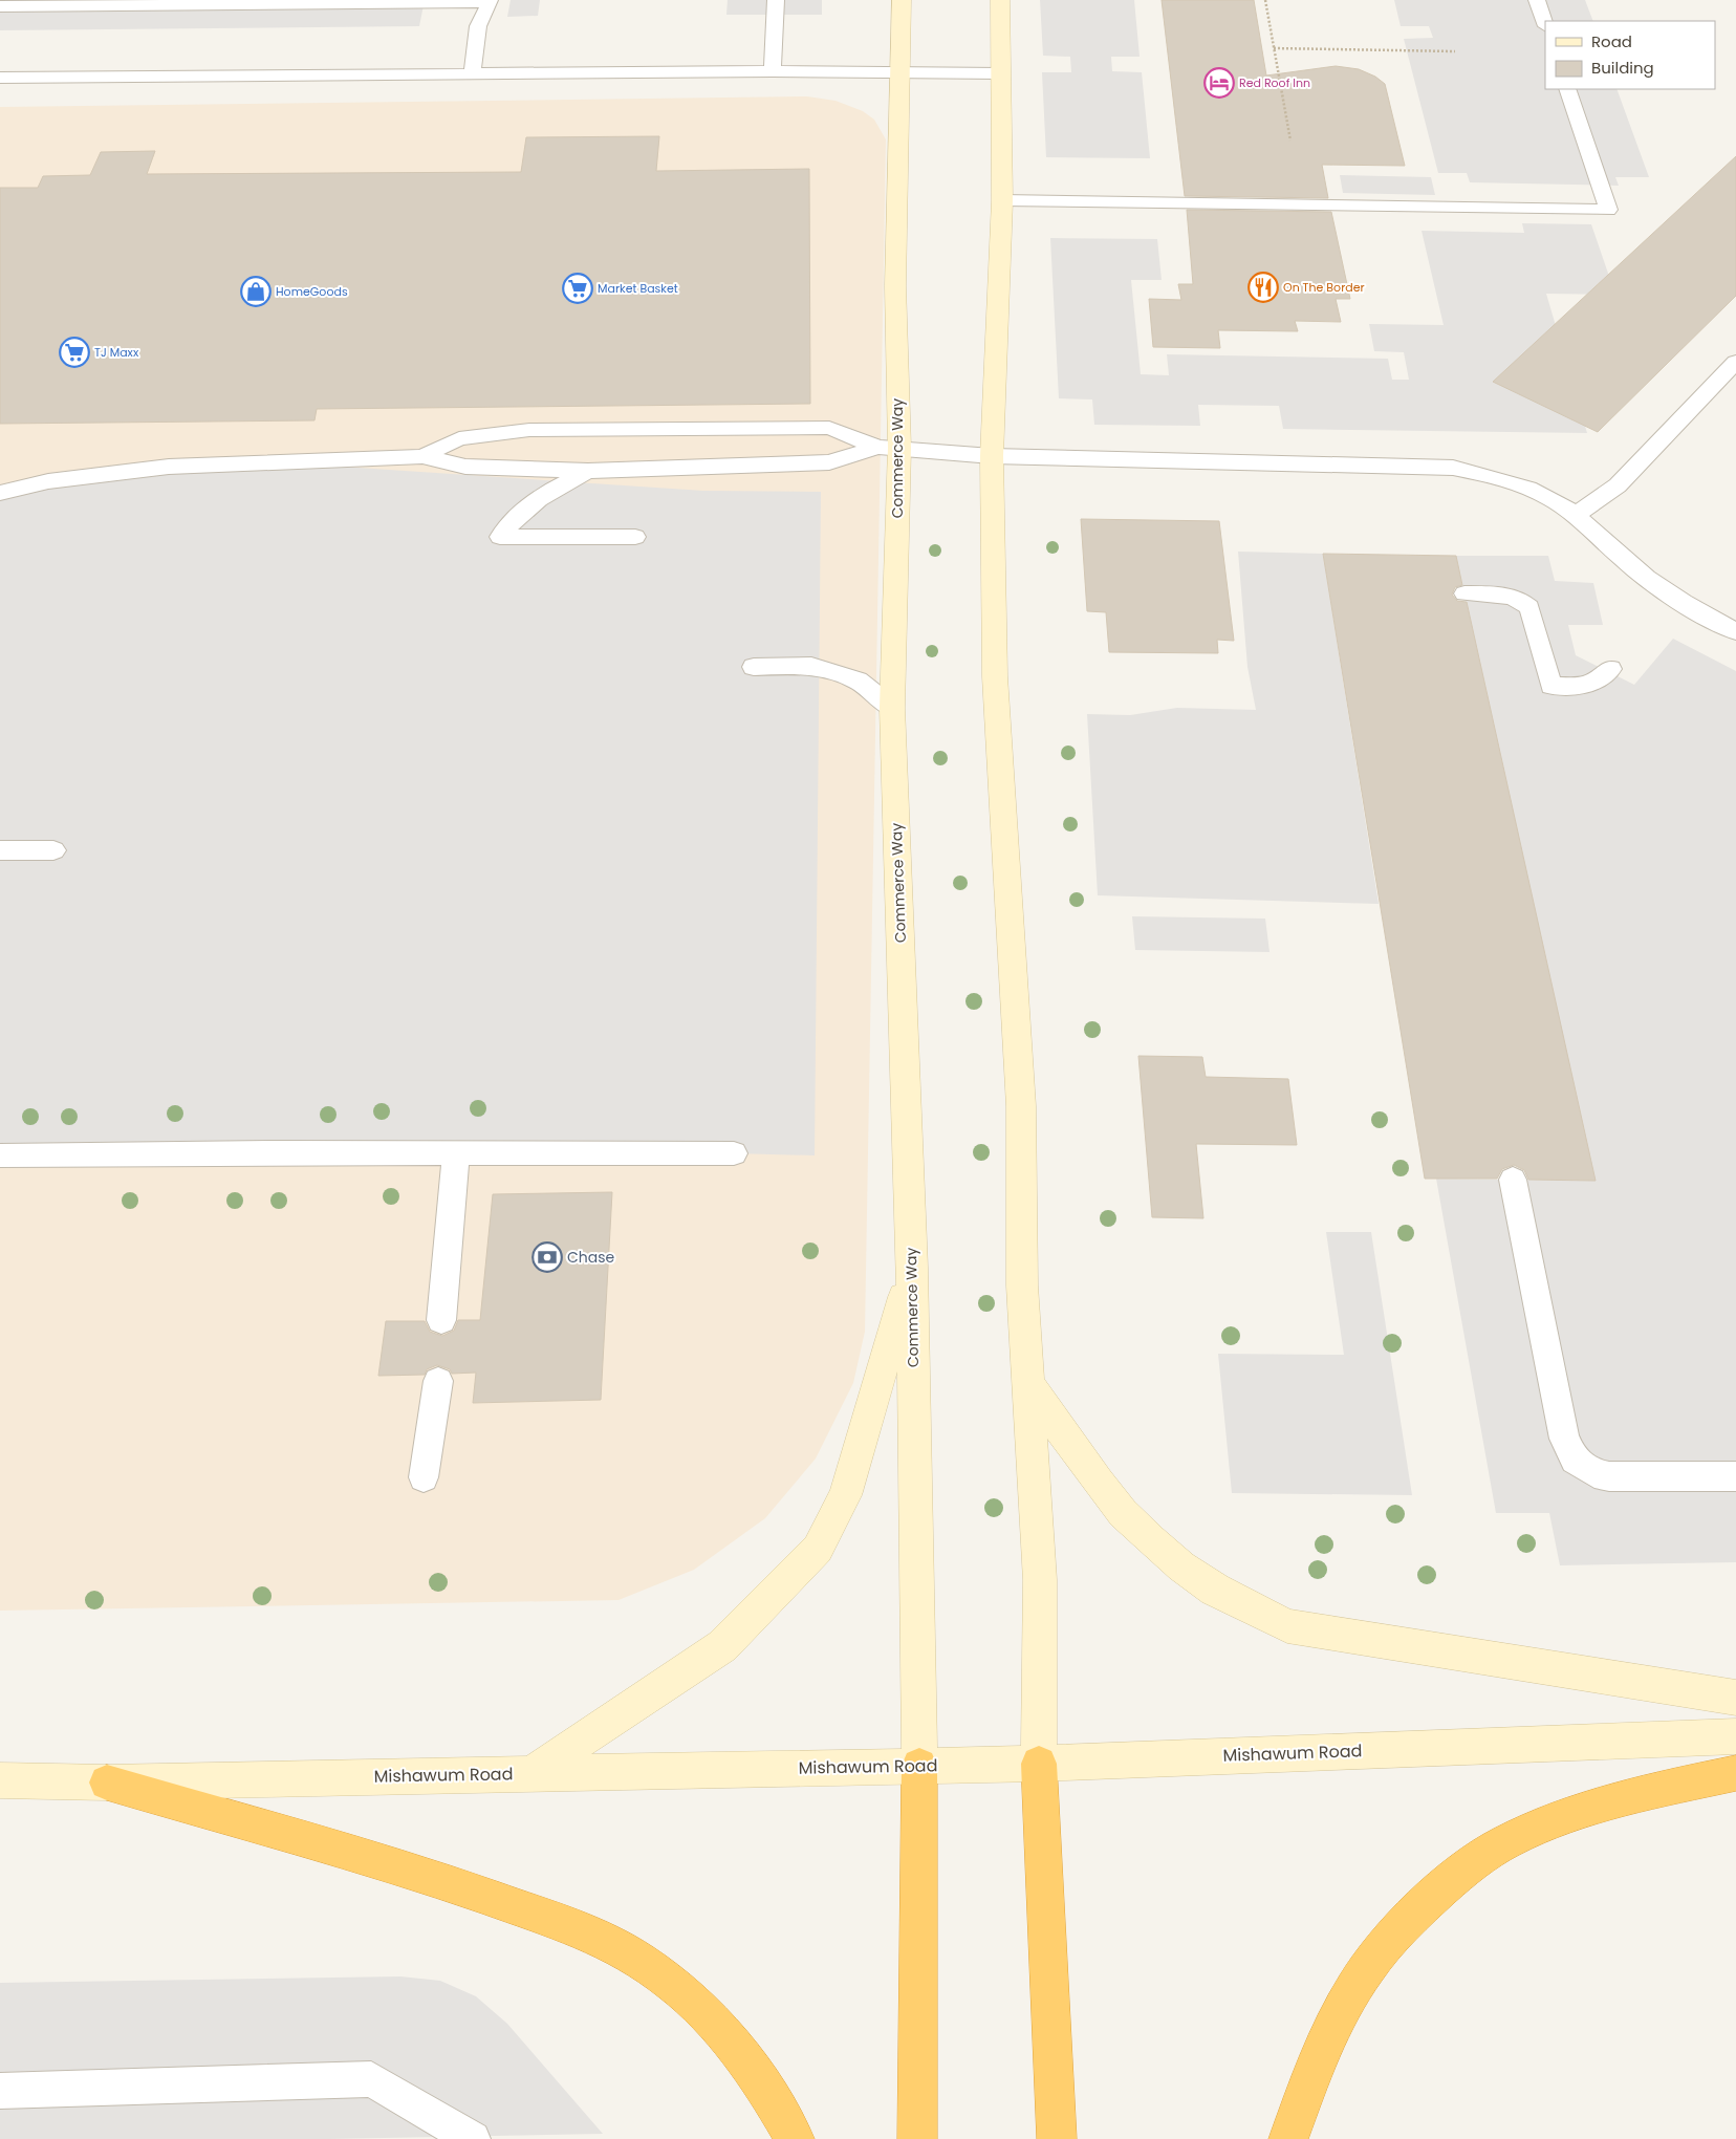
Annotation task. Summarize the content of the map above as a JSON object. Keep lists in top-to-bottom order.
{
  "streets": {
    "street": ["Commerce Way", "Mishawum Road"]
  },
  "crossings": [
    ["Commerce Way", "Mishawum Road"]
  ],
  "places": {
    "hotel": ["Red Roof Inn"],
    "restaurant": ["On The Border"],
    "supermarket": ["Market Basket", "TJ Maxx"],
    "shop": ["HomeGoods"],
    "bank": ["Chase"]
  },
  "legend": ["Road", "Building"]
}
